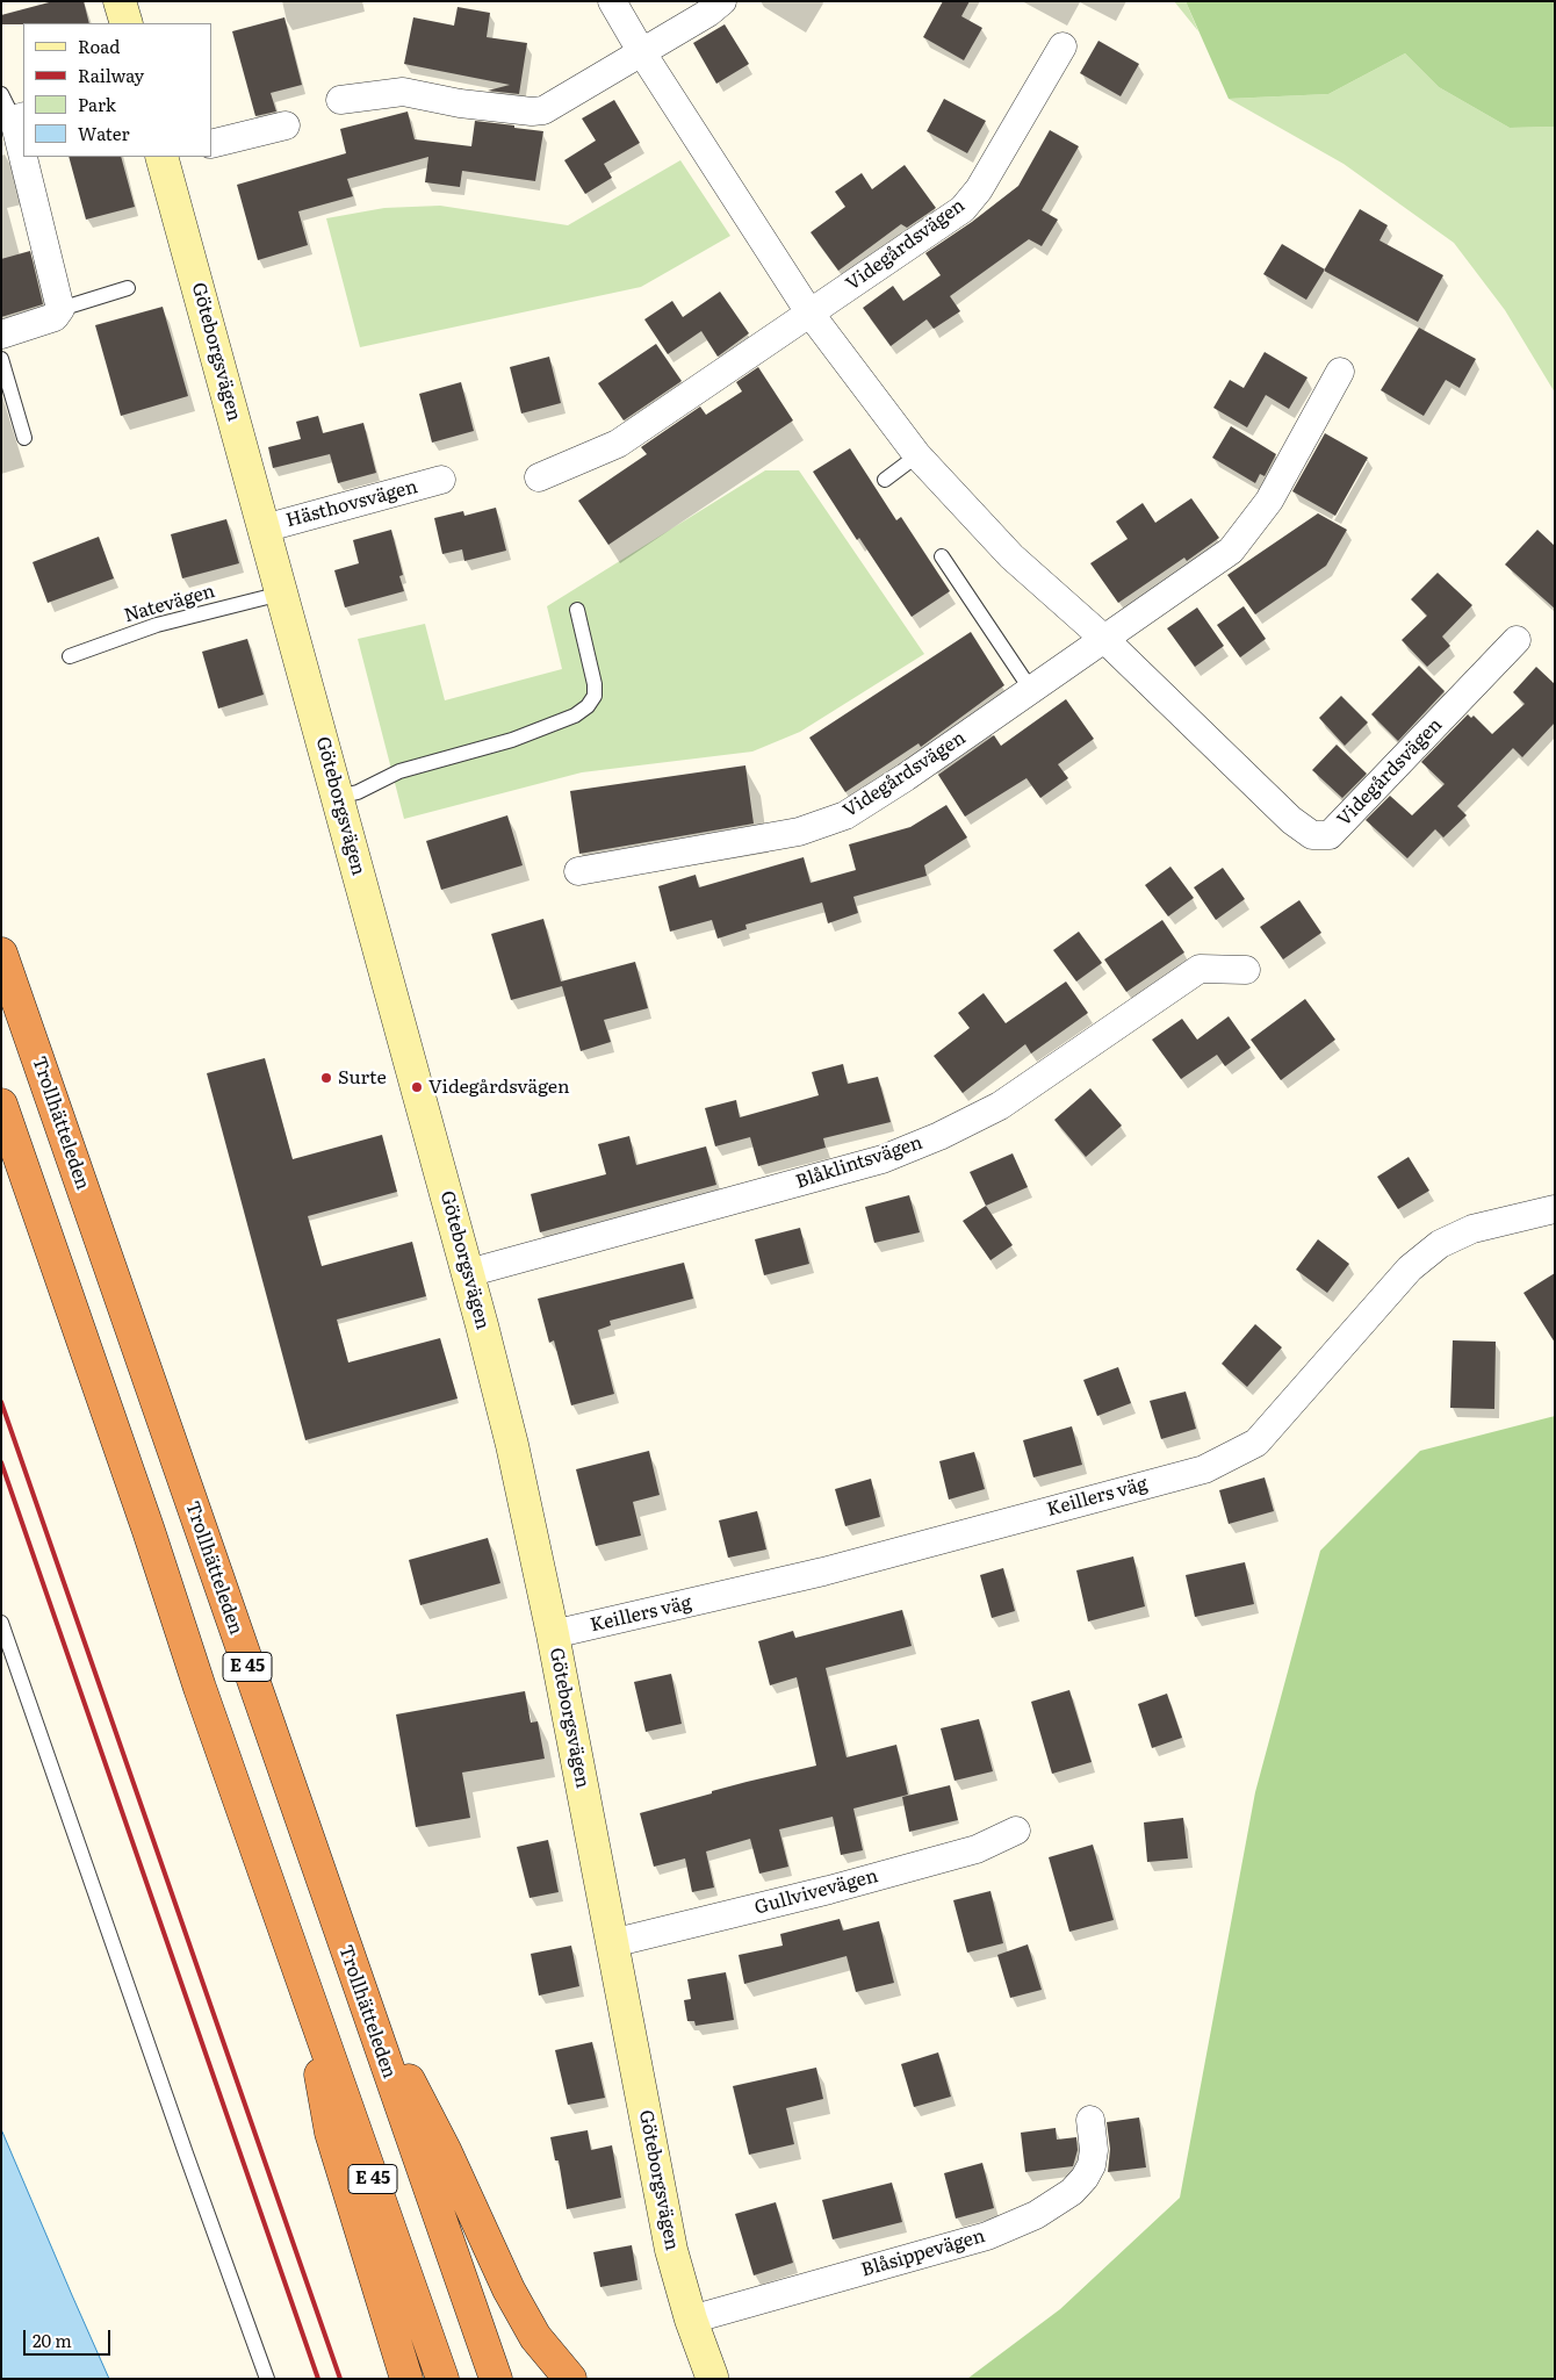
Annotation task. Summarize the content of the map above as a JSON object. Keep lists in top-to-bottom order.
{
  "streets": {
    "highway": ["Trollhätteleden", "E 45"],
    "street": [
      "Videgårdsvägen",
      "Göteborgsvägen",
      "Hästhovsvägen",
      "Blåklintsvägen",
      "Keillers väg",
      "Gullvivevägen",
      "Blåsippevägen"
    ],
    "lane": ["Natevägen"]
  },
  "crossings": [
    ["Göteborgsvägen", "Hästhovsvägen"],
    ["Göteborgsvägen", "Natevägen"],
    ["Göteborgsvägen", "Blåklintsvägen"],
    ["Göteborgsvägen", "Keillers väg"],
    ["Göteborgsvägen", "Gullvivevägen"],
    ["Göteborgsvägen", "Blåsippevägen"]
  ],
  "places": ["Surte", "Videgårdsvägen"],
  "legend": [
    "Road",
    "Railway",
    "Park",
    "Water"
  ],
  "scale_bar": "20 m"
}
